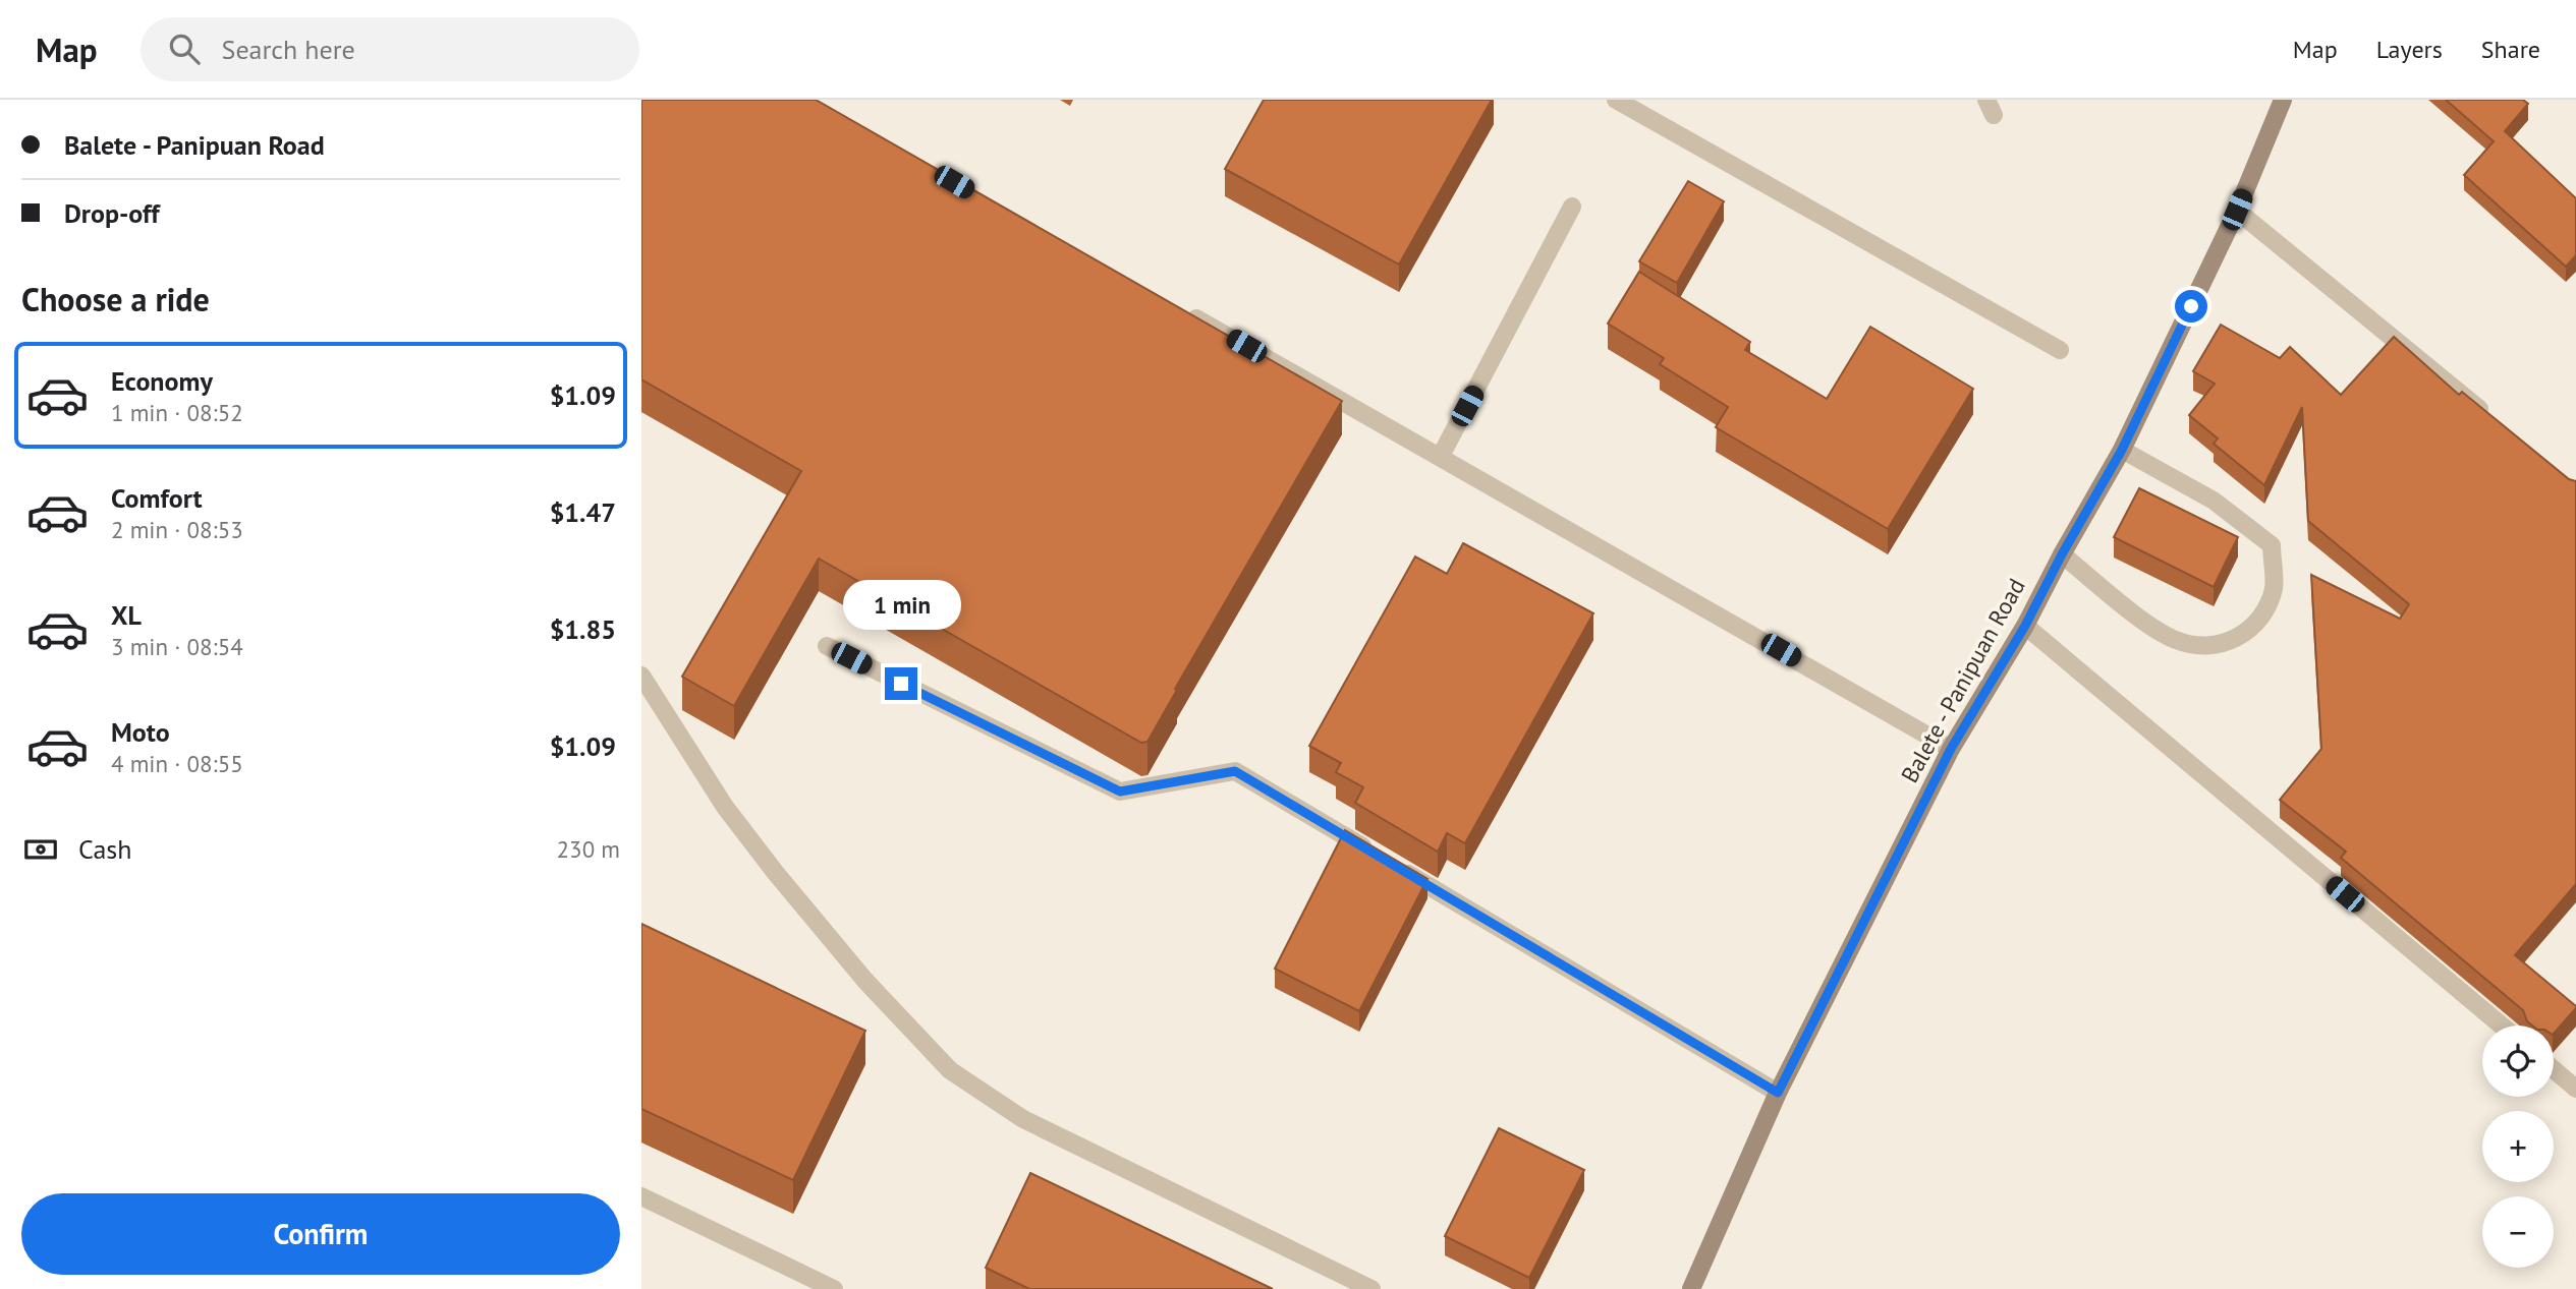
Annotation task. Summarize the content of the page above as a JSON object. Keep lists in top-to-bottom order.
{
  "streets": {
    "main road": ["Balete - Panipuan Road"]
  },
  "page": {
    "header": "Map",
    "search": "Search here",
    "nav": ["Map", "Layers", "Share"],
    "banner": ["Balete - Panipuan Road", "Drop-off"],
    "heading": "Choose a ride",
    "list": [
      {
        "name": "Economy",
        "note": "1 min · 08:52",
        "value": "$1.09"
      },
      {
        "name": "Comfort",
        "note": "2 min · 08:53",
        "value": "$1.47"
      },
      {
        "name": "XL",
        "note": "3 min · 08:54",
        "value": "$1.85"
      },
      {
        "name": "Moto",
        "note": "4 min · 08:55",
        "value": "$1.09"
      }
    ],
    "bubble": "1 min",
    "pay": ["Cash", "230 m"],
    "map_buttons": ["+", "−"],
    "buttons": "Confirm"
  }
}
